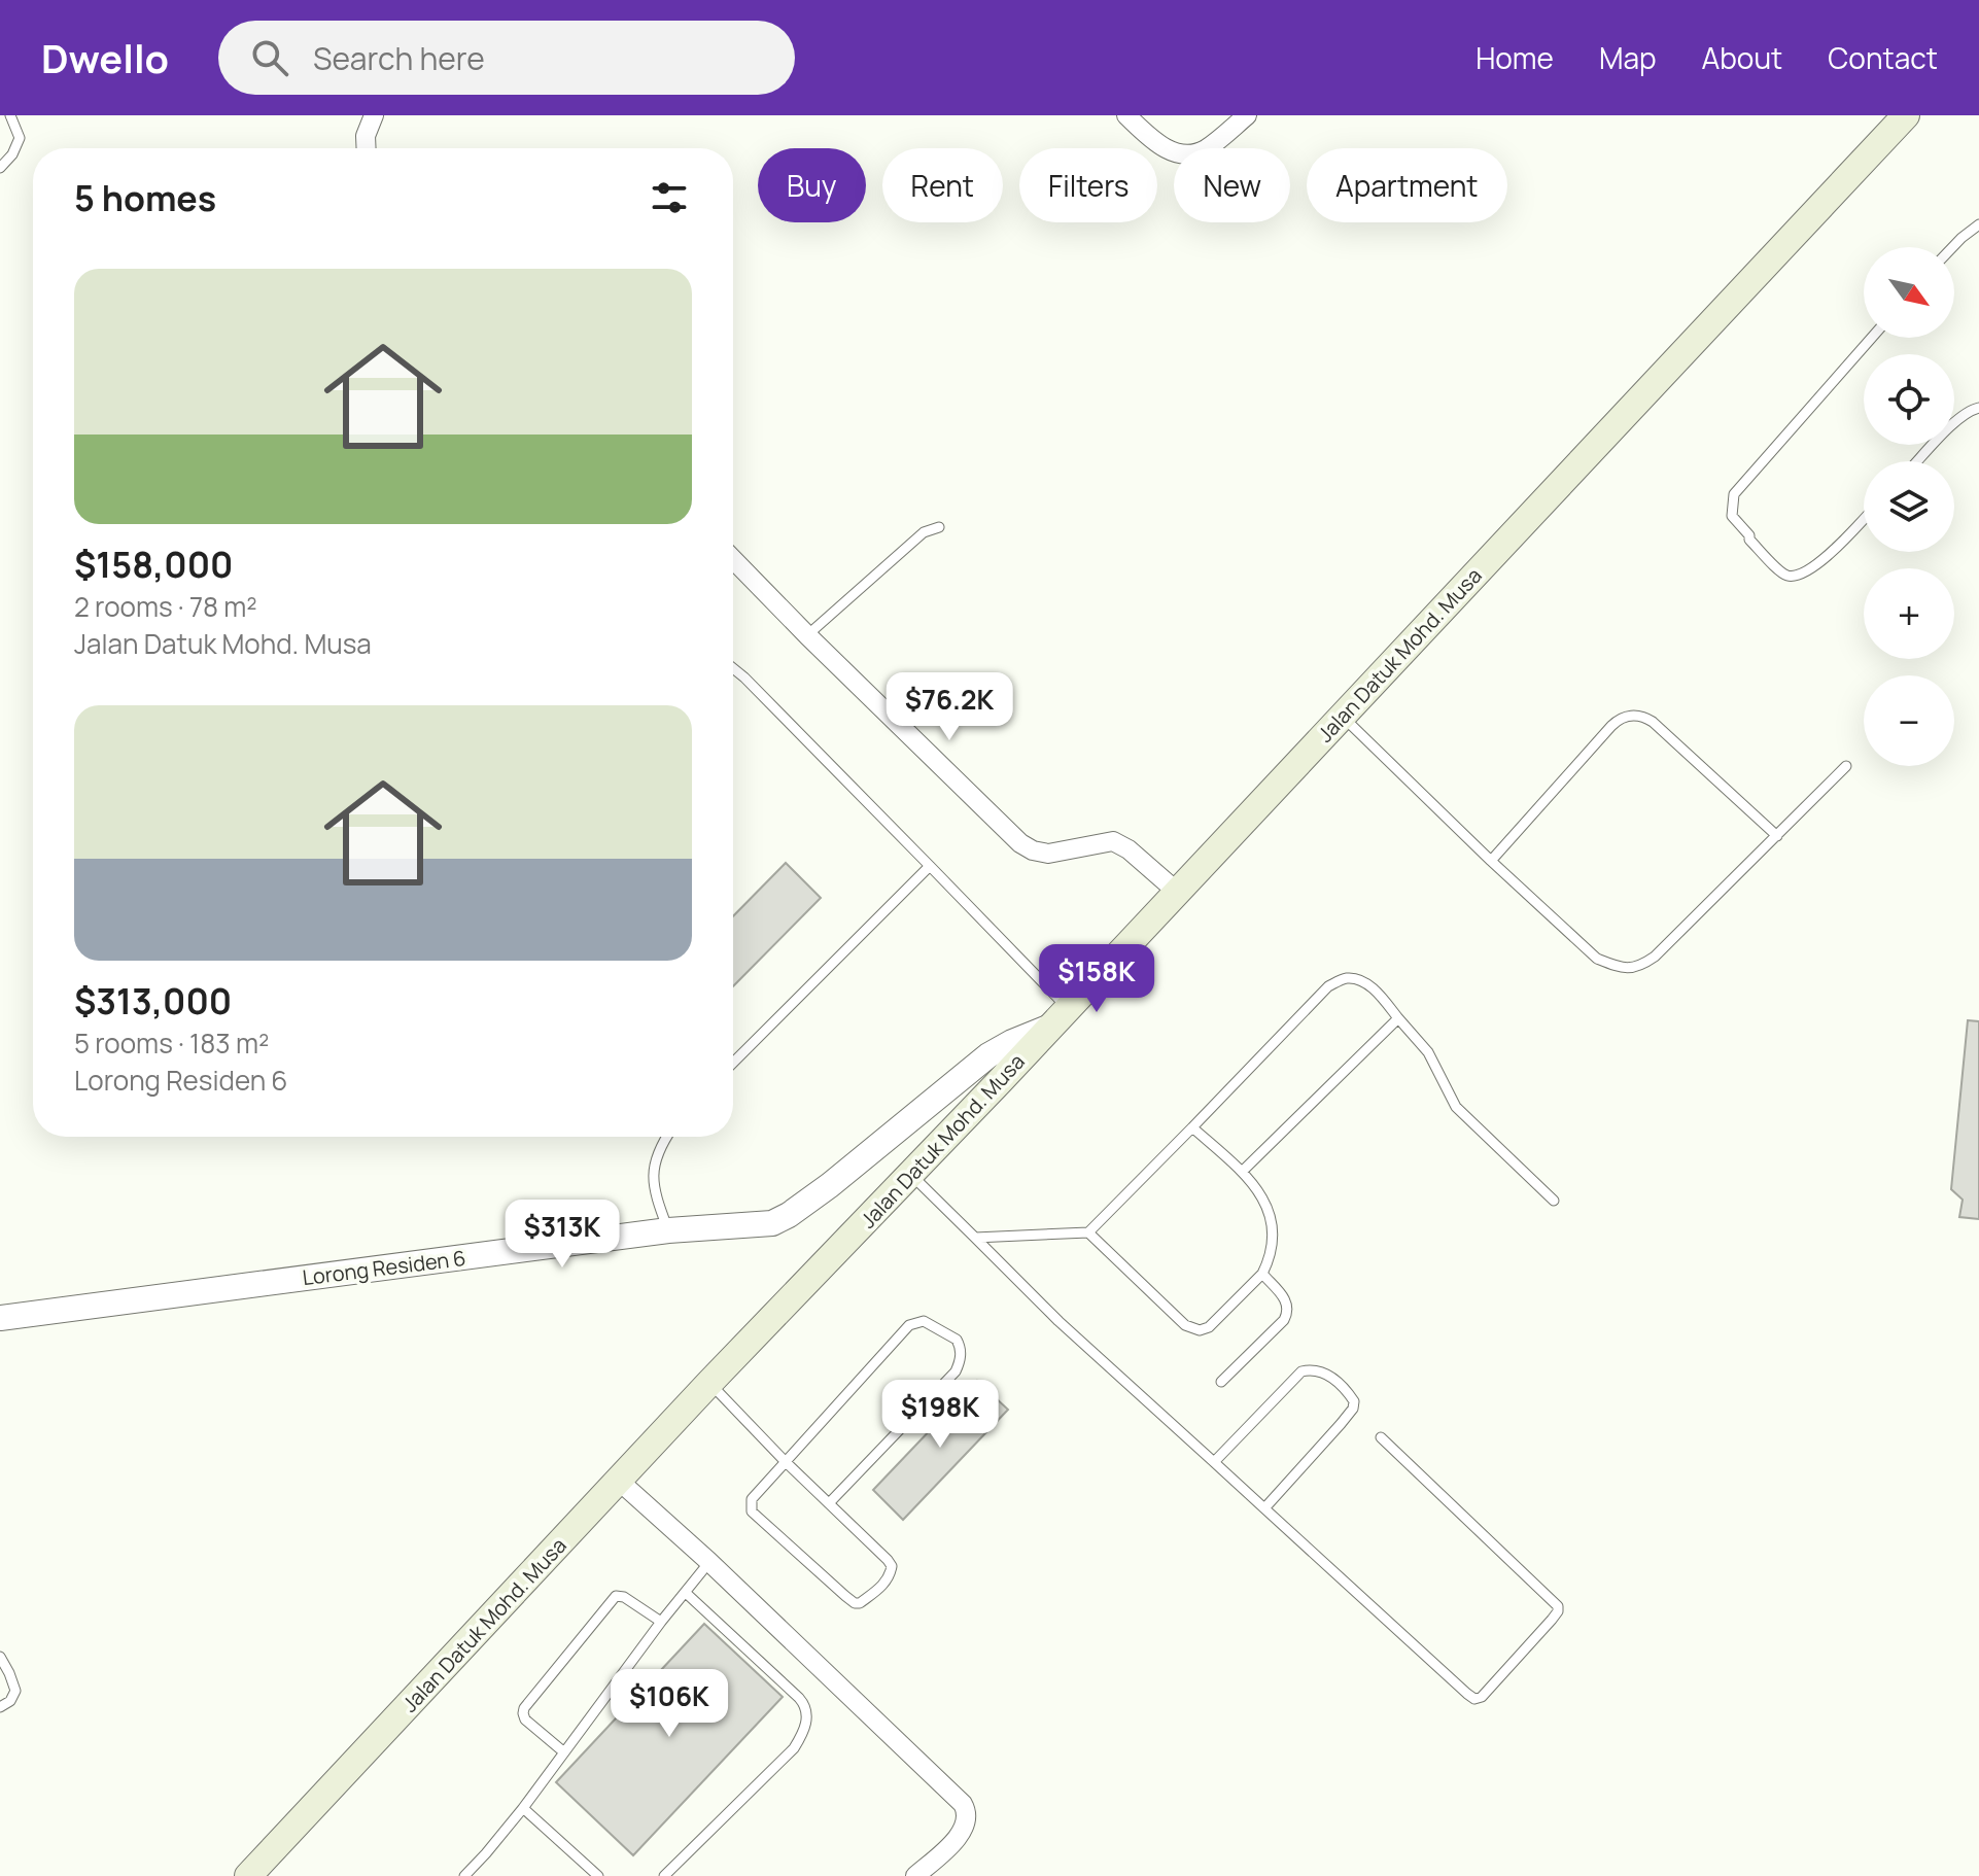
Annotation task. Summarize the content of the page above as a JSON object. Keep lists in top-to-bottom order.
{
  "streets": {
    "main road": ["Jalan Datuk Mohd. Musa"],
    "street": ["Lorong Residen 6"]
  },
  "crossings": [
    ["Jalan Datuk Mohd. Musa", "Lorong Residen 6"]
  ],
  "north": "bottom right",
  "page": {
    "header": "Dwello",
    "search": "Search here",
    "nav": [
      "Home",
      "Map",
      "About",
      "Contact"
    ],
    "chip": [
      "Buy",
      "Rent",
      "Filters",
      "New",
      "Apartment"
    ],
    "heading": "5 homes",
    "map_buttons": ["+", "−"],
    "list": [
      {
        "name": "$158,000",
        "note": "2 rooms · 78 m² · Jalan Datuk Mohd. Musa"
      },
      {
        "name": "$313,000",
        "note": "5 rooms · 183 m² · Lorong Residen 6"
      }
    ],
    "price": [
      "$76.2K",
      "$158K",
      "$313K",
      "$198K",
      "$106K"
    ]
  }
}
